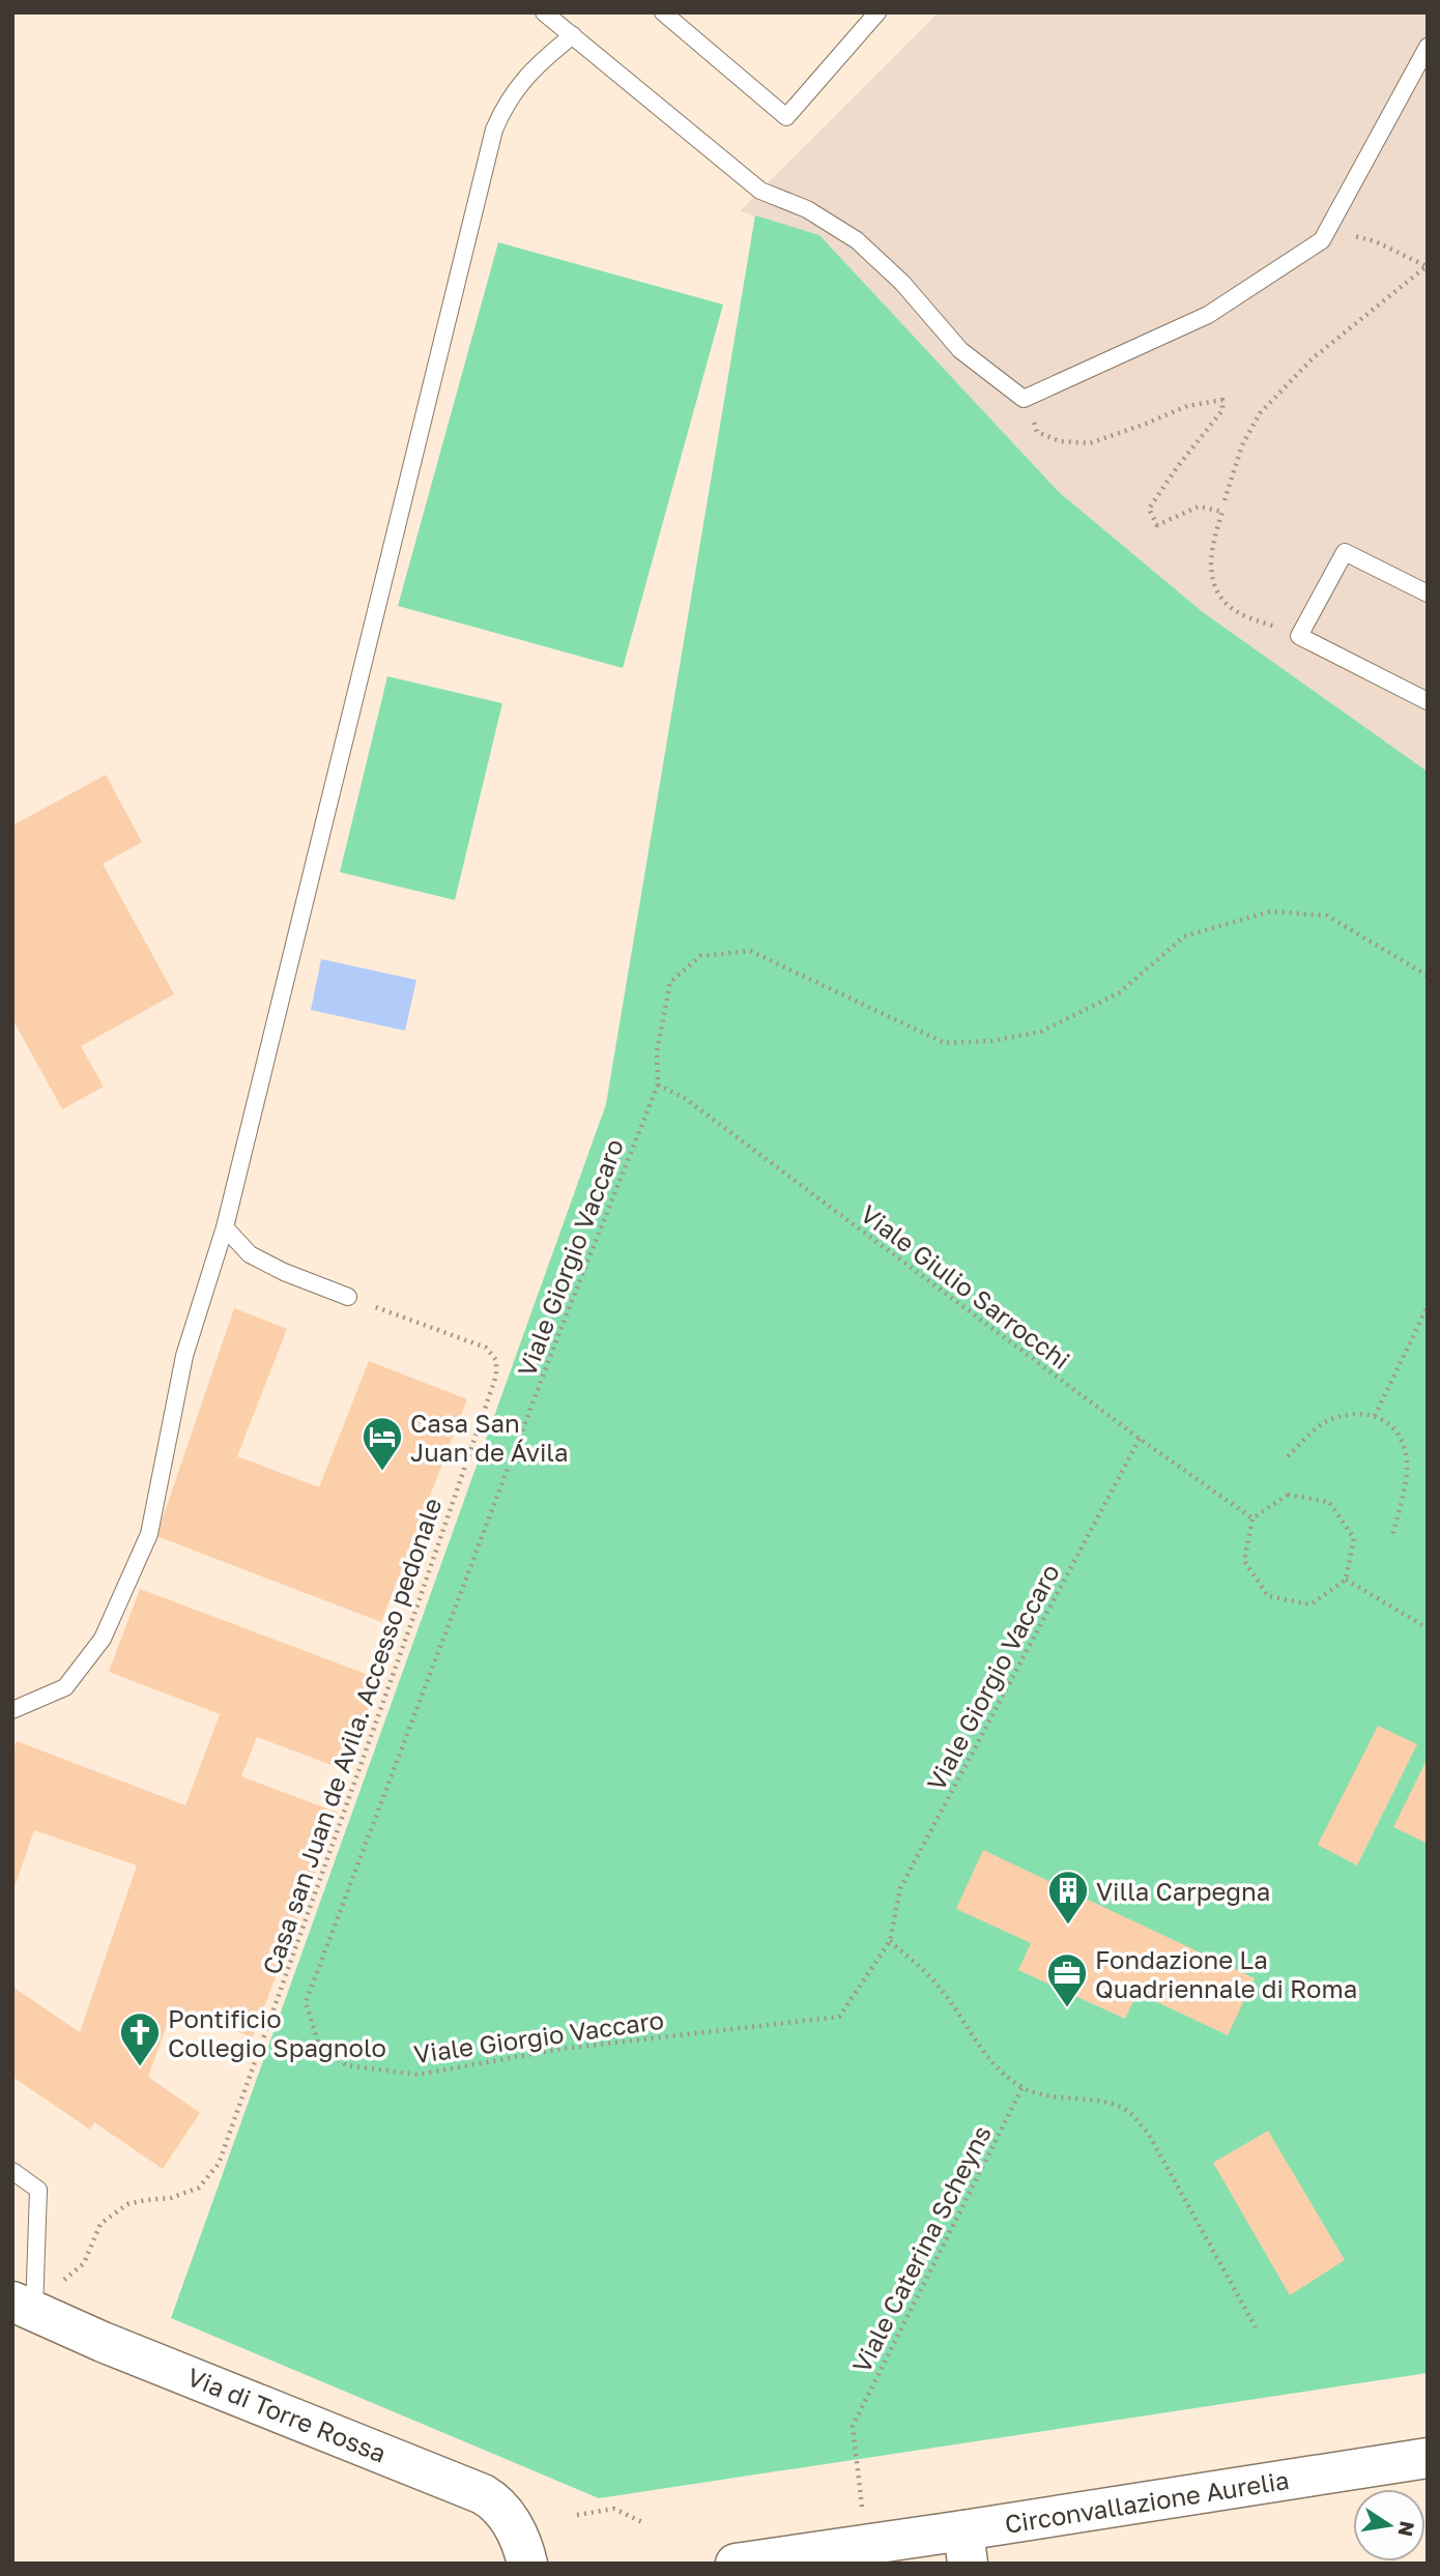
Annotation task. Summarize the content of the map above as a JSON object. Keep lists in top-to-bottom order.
{
  "streets": {
    "main road": ["Via di Torre Rossa", "Circonvallazione Aurelia"],
    "path": [
      "Viale Giorgio Vaccaro",
      "Viale Giulio Sarrocchi",
      "Casa san Juan de Avila. Accesso pedonale",
      "Viale Caterina Scheyns"
    ]
  },
  "crossings": [
    ["Viale Giorgio Vaccaro", "Viale Giulio Sarrocchi"],
    ["Casa san Juan de Avila. Accesso pedonale", "Via di Torre Rossa"],
    ["Viale Caterina Scheyns", "Circonvallazione Aurelia"]
  ],
  "places": {
    "hotel": ["Casa San Juan de Ávila"],
    "building": ["Villa Carpegna"],
    "office": ["Fondazione La Quadriennale di Roma"],
    "church": ["Pontificio Collegio Spagnolo"]
  },
  "north": "right"
}
